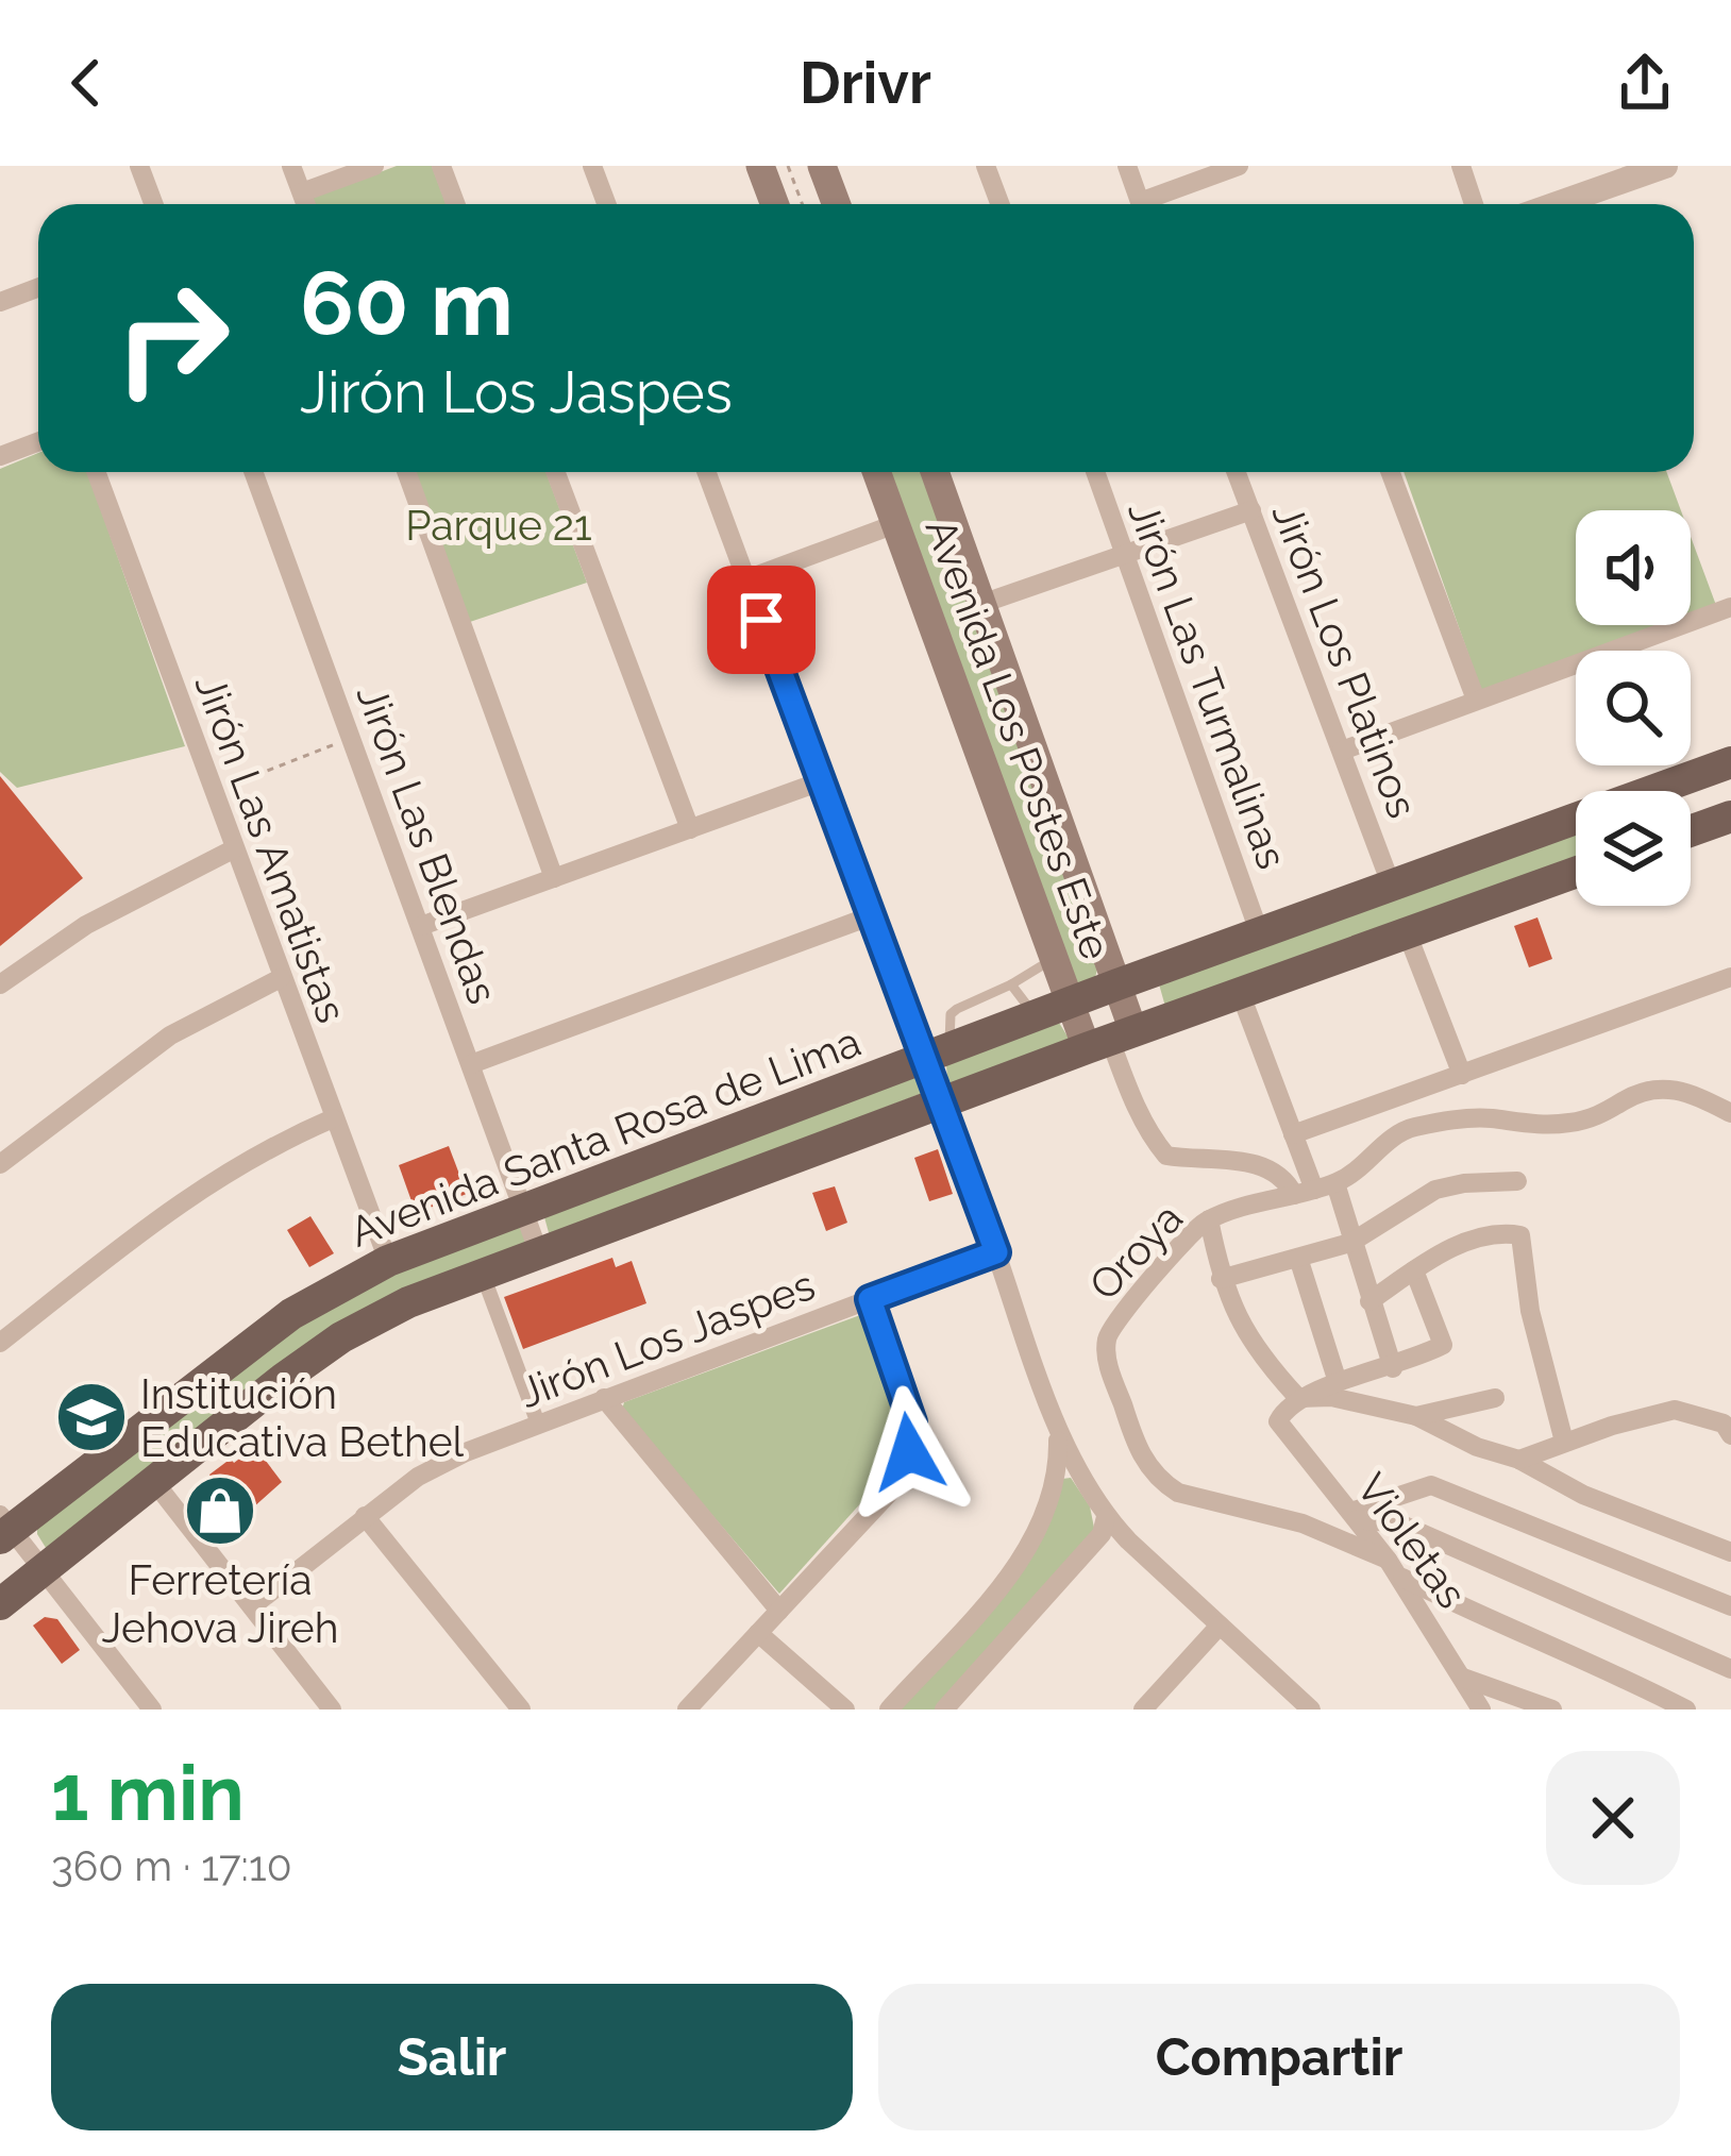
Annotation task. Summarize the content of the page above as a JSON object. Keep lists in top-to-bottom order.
{
  "streets": {
    "main road": ["Avenida Los Postes Este", "Avenida Santa Rosa de Lima"],
    "street": [
      "Jirón Los Platinos",
      "Jirón Las Turmalinas",
      "Jirón Las Blendas",
      "Jirón Las Amatistas",
      "Oroya",
      "Jirón Los Jaspes",
      "Violetas"
    ]
  },
  "crossings": [
    ["Jirón Los Platinos", "Avenida Santa Rosa de Lima"],
    ["Jirón Las Turmalinas", "Avenida Santa Rosa de Lima"],
    ["Avenida Los Postes Este", "Avenida Santa Rosa de Lima"],
    ["Jirón Las Blendas", "Avenida Santa Rosa de Lima"],
    ["Jirón Las Amatistas", "Avenida Santa Rosa de Lima"],
    ["Oroya", "Violetas"]
  ],
  "parks": ["Parque 21"],
  "places": {
    "school or university": ["Institución Educativa Bethel"],
    "shop": ["Ferretería Jehova Jireh"]
  },
  "page": {
    "header": "Drivr",
    "turn": ["60 m", "Jirón Los Jaspes"],
    "heading": ["1 min", "360 m · 17:10"],
    "buttons": ["Salir", "Compartir"]
  }
}
